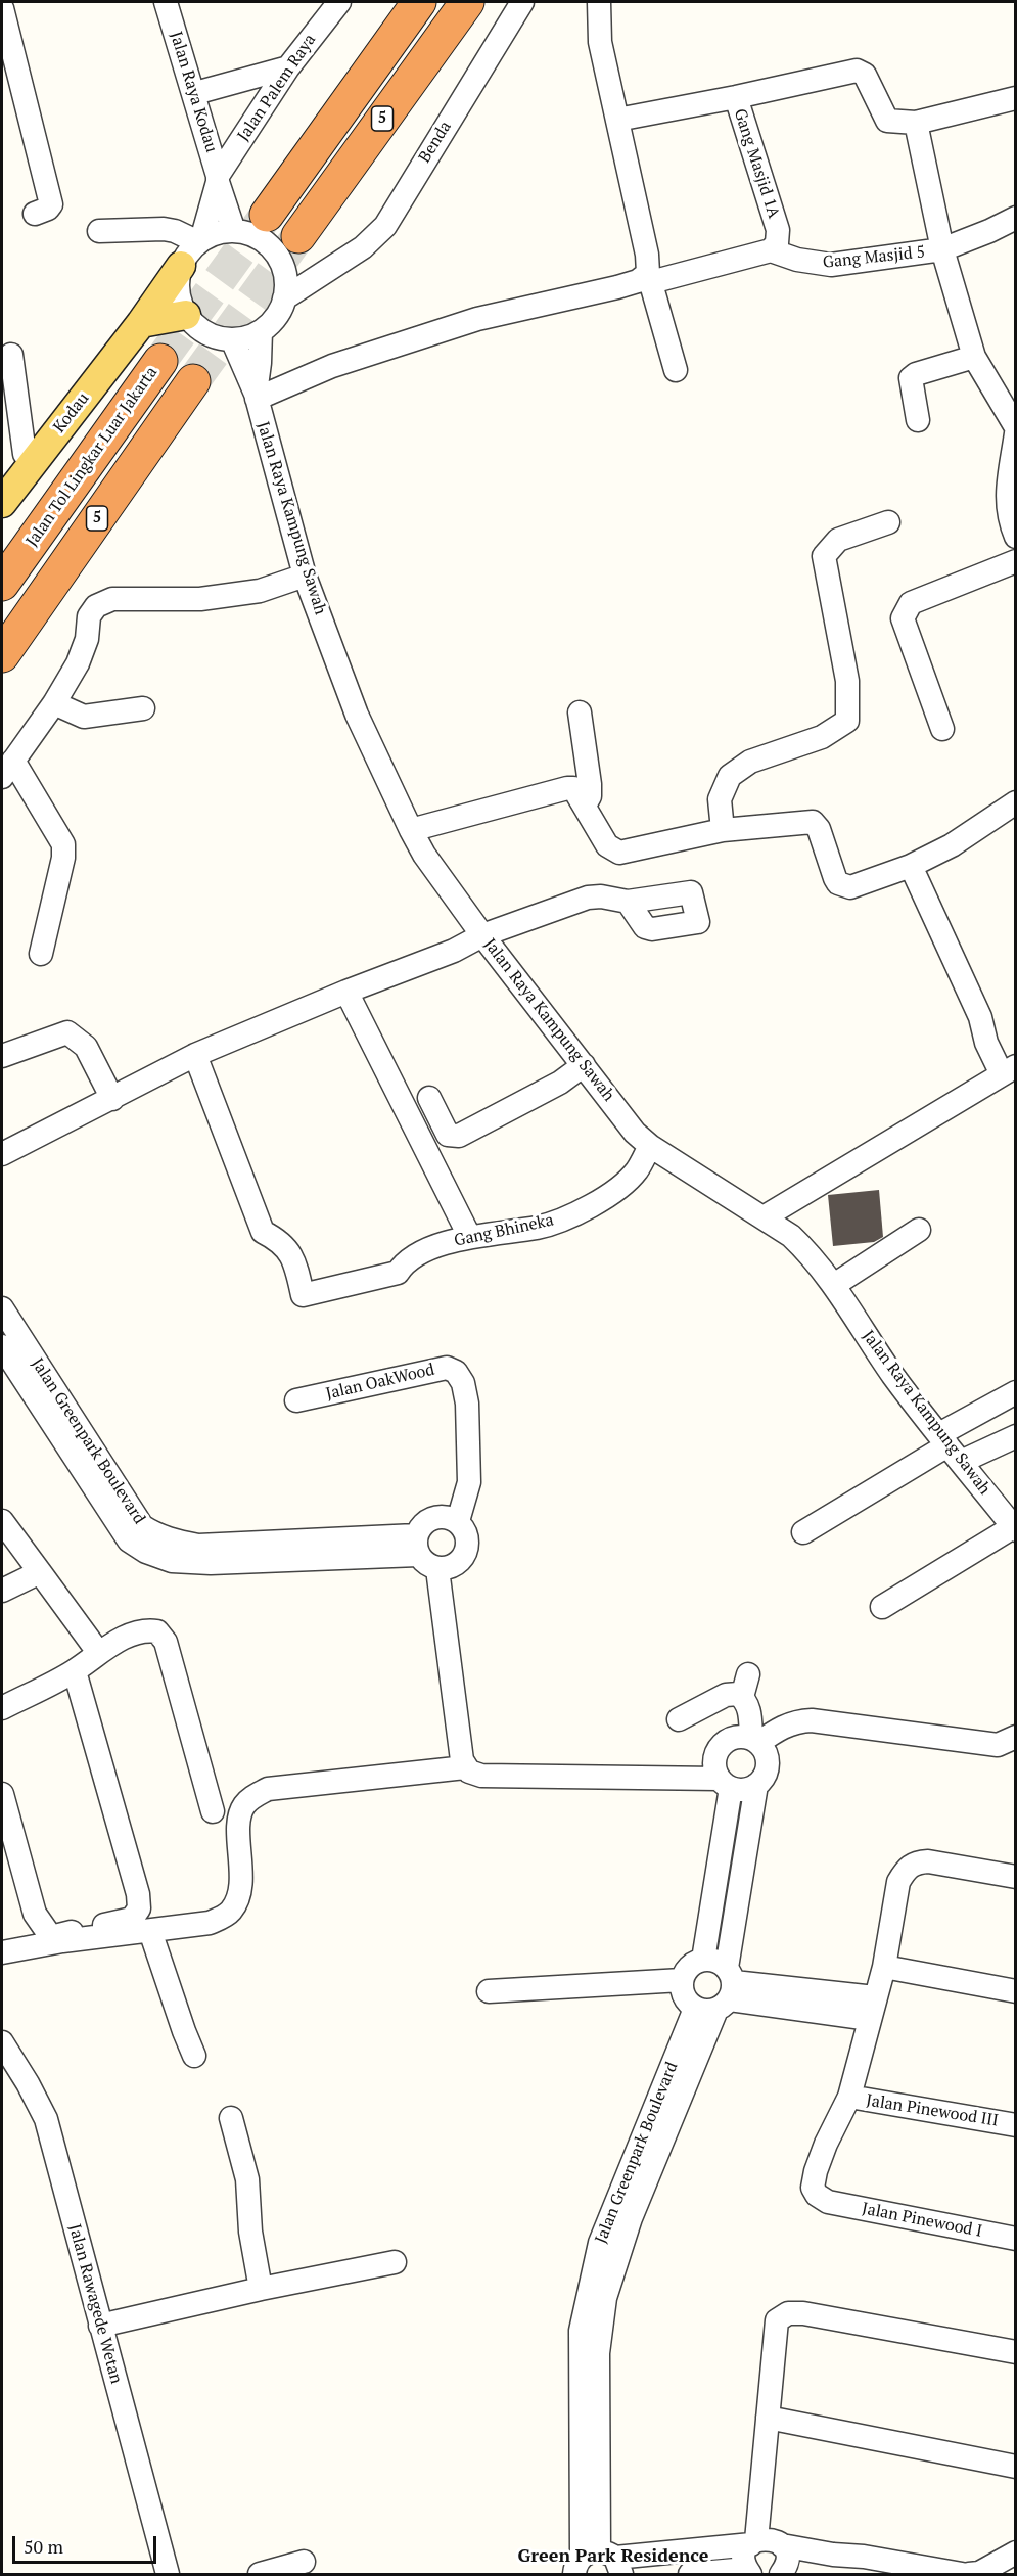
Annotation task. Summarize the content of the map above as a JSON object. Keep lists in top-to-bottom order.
{
  "streets": {
    "highway": ["5", "Jalan Tol Lingkar Luar Jakarta"],
    "main road": ["Kodau"],
    "street": [
      "Jalan Palem Raya",
      "Jalan Raya Kodau",
      "Benda",
      "Gang Masjid 1A",
      "Gang Masjid 5",
      "Jalan Raya Kampung Sawah",
      "Gang Bhineka",
      "Jalan OakWood",
      "Jalan Greenpark Boulevard",
      "Jalan Pinewood III",
      "Jalan Pinewood I",
      "Jalan Rawagede Wetan"
    ]
  },
  "crossings": [
    ["Jalan Palem Raya", "Jalan Raya Kodau"],
    ["Jalan Raya Kodau", "5"],
    ["Jalan Raya Kodau", "Benda"],
    ["Jalan Raya Kodau", "Kodau"],
    ["Jalan Raya Kodau", "Jalan Raya Kampung Sawah"],
    ["5", "Benda"],
    ["5", "Kodau"],
    ["5", "Jalan Raya Kampung Sawah"],
    ["Benda", "Kodau"],
    ["Benda", "Jalan Raya Kampung Sawah"],
    ["Gang Masjid 1A", "Gang Masjid 5"],
    ["Kodau", "Jalan Raya Kampung Sawah"],
    ["Jalan Raya Kampung Sawah", "Gang Bhineka"],
    ["Jalan OakWood", "Jalan Greenpark Boulevard"],
    ["Jalan Pinewood III", "Jalan Pinewood I"]
  ],
  "districts": ["Green Park Residence"],
  "scale_bar": "50 m"
}
